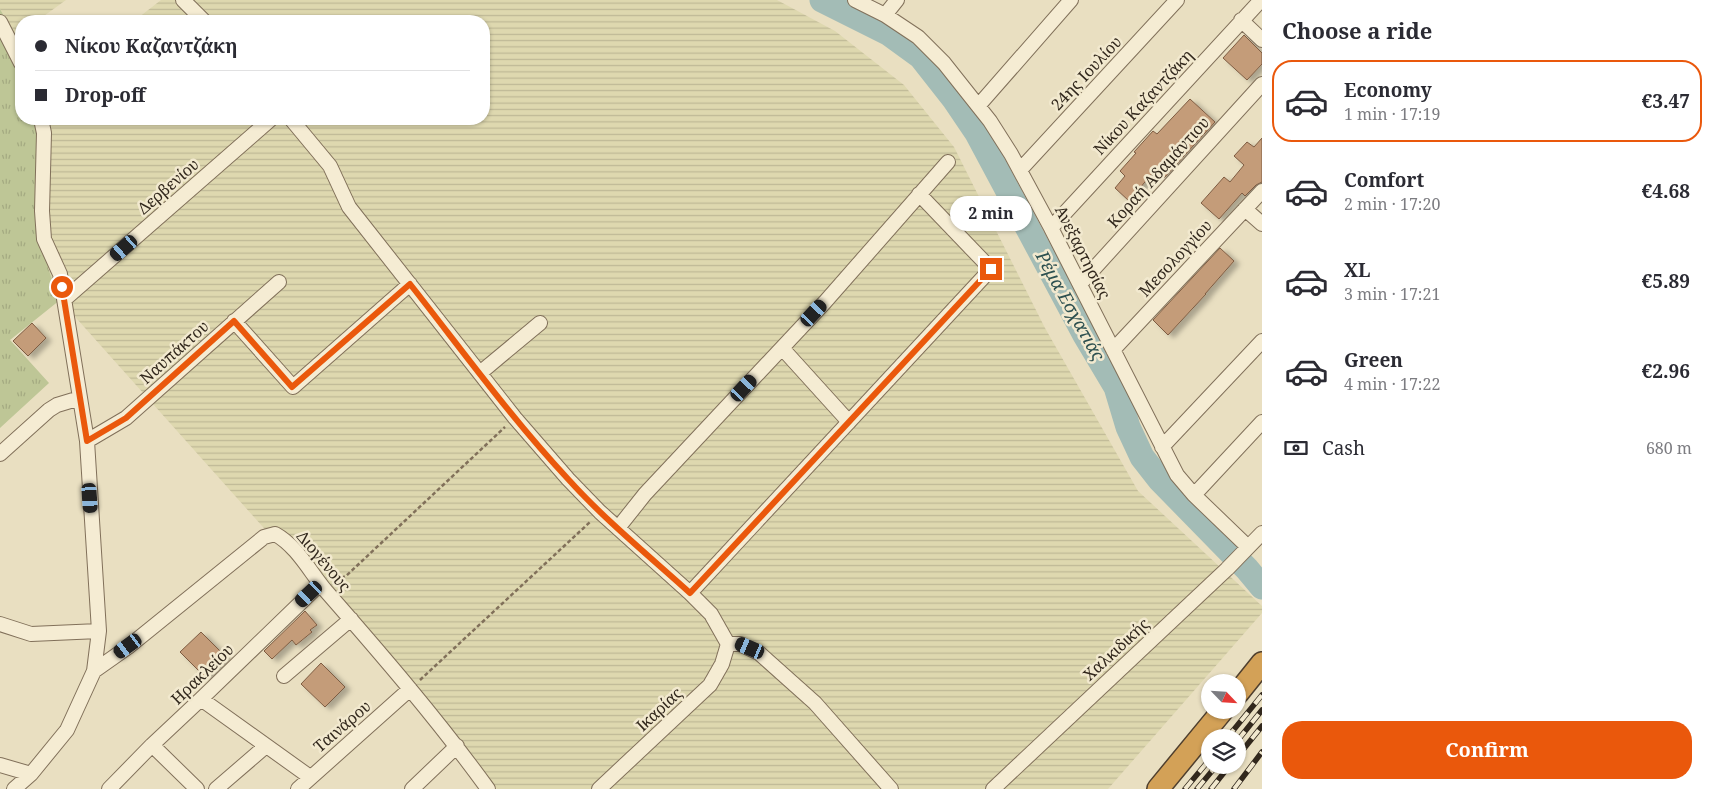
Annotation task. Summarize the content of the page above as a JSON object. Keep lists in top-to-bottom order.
{
  "streets": {
    "street": [
      "24ης Ιουλίου",
      "Νίκου Καζαντζάκη",
      "Κοραή Αδαμάντιου",
      "Δερβενίου",
      "Ανεξαρτησίας",
      "Μεσολογγίου",
      "Ναυπάκτου",
      "Διογένους",
      "Χαλκιδικής",
      "Ηρακλείου",
      "Ικαρίας",
      "Ταινάρου"
    ]
  },
  "crossings": [
    ["24ης Ιουλίου", "Ανεξαρτησίας"],
    ["Νίκου Καζαντζάκη", "Ανεξαρτησίας"],
    ["Κοραή Αδαμάντιου", "Ανεξαρτησίας"],
    ["Ανεξαρτησίας", "Μεσολογγίου"],
    ["Ανεξαρτησίας", "Χαλκιδικής"],
    ["Διογένους", "Ηρακλείου"],
    ["Διογένους", "Ταινάρου"]
  ],
  "water": ["Ρέμα Εσχατιάς"],
  "north": "bottom right",
  "page": {
    "heading": "Choose a ride",
    "banner": ["Νίκου Καζαντζάκη", "Drop-off"],
    "list": [
      {
        "name": "Economy",
        "note": "1 min · 17:19",
        "value": "€3.47"
      },
      {
        "name": "Comfort",
        "note": "2 min · 17:20",
        "value": "€4.68"
      },
      {
        "name": "XL",
        "note": "3 min · 17:21",
        "value": "€5.89"
      },
      {
        "name": "Green",
        "note": "4 min · 17:22",
        "value": "€2.96"
      }
    ],
    "bubble": "2 min",
    "pay": ["Cash", "680 m"],
    "buttons": "Confirm"
  }
}
